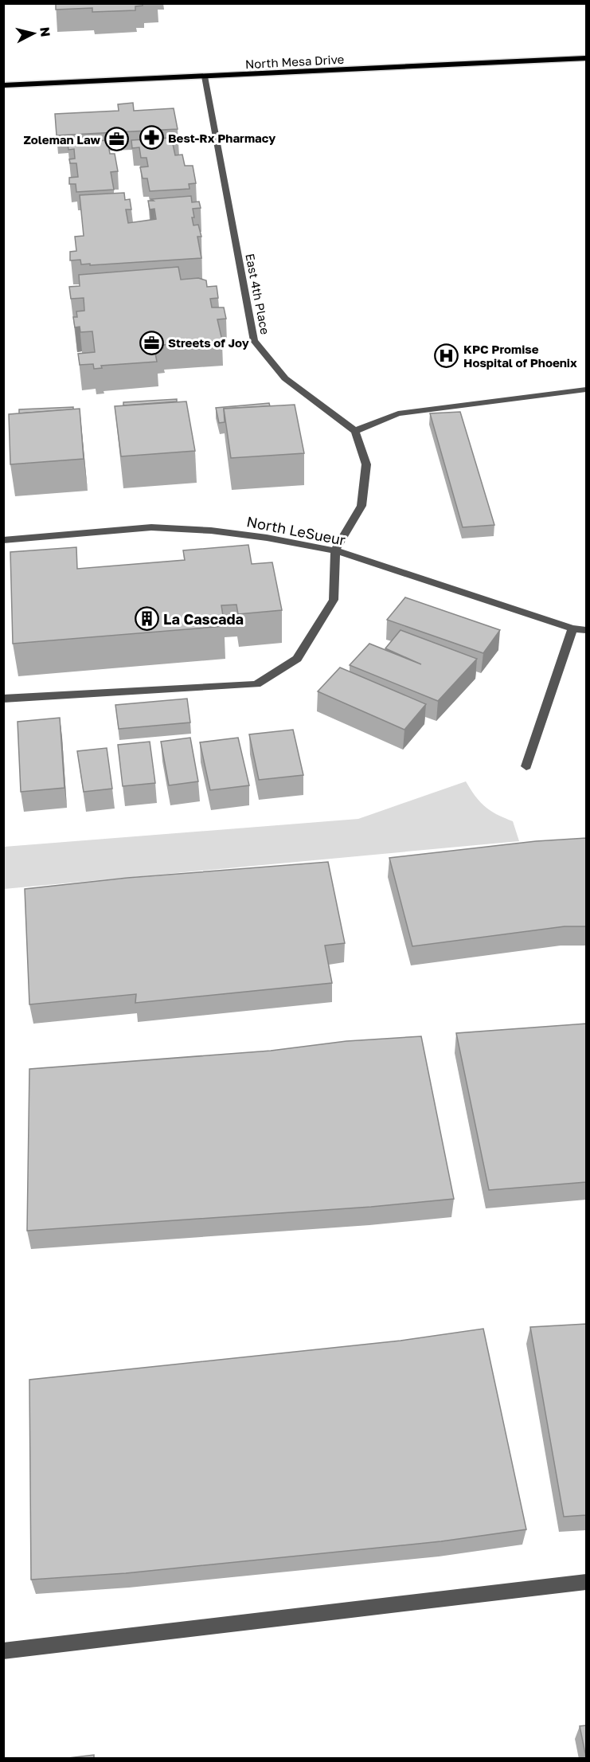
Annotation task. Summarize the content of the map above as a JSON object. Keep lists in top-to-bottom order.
{
  "streets": {
    "main road": ["North Mesa Drive"],
    "street": ["East 4th Place", "North LeSueur"]
  },
  "crossings": [
    ["North Mesa Drive", "East 4th Place"]
  ],
  "places": {
    "pharmacy": ["Best-Rx Pharmacy"],
    "office": ["Zoleman Law", "Streets of Joy"],
    "hospital": ["KPC Promise Hospital of Phoenix"],
    "building": ["La Cascada"]
  },
  "north": "right"
}
